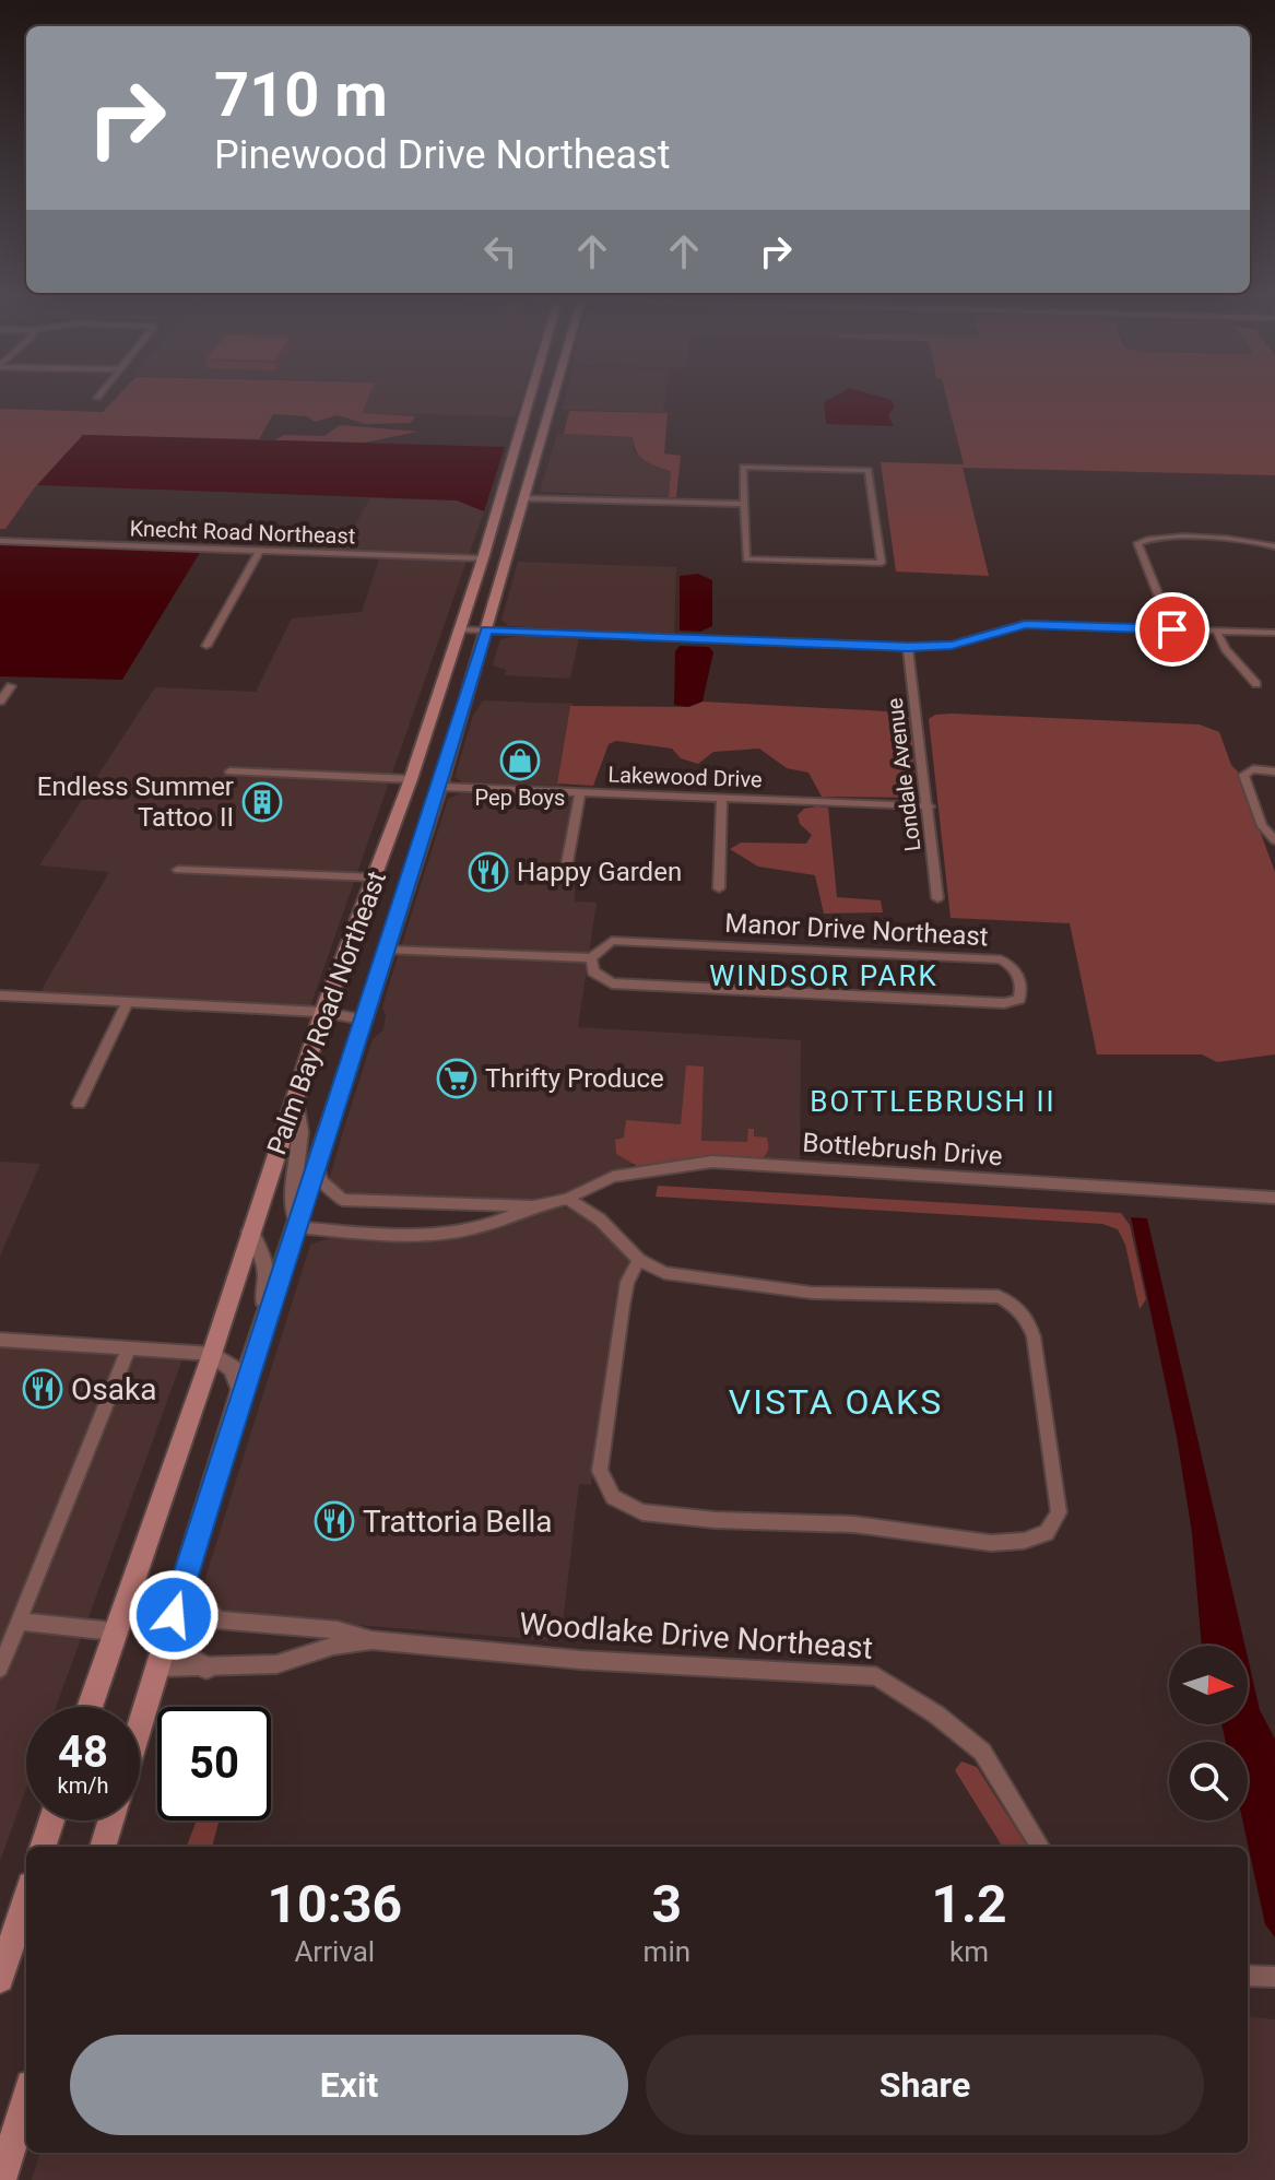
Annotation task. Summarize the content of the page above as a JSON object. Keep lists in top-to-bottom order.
{
  "streets": {
    "main road": ["Palm Bay Road Northeast"],
    "street": [
      "Knecht Road Northeast",
      "Londale Avenue",
      "Lakewood Drive",
      "Manor Drive Northeast",
      "Bottlebrush Drive",
      "Woodlake Drive Northeast"
    ]
  },
  "crossings": [
    ["Knecht Road Northeast", "Palm Bay Road Northeast"],
    ["Londale Avenue", "Lakewood Drive"],
    ["Lakewood Drive", "Palm Bay Road Northeast"],
    ["Manor Drive Northeast", "Palm Bay Road Northeast"],
    ["Palm Bay Road Northeast", "Bottlebrush Drive"],
    ["Palm Bay Road Northeast", "Woodlake Drive Northeast"]
  ],
  "districts": ["WINDSOR PARK", "BOTTLEBRUSH II", "VISTA OAKS"],
  "places": {
    "shop": ["Pep Boys"],
    "building": ["Endless Summer Tattoo II"],
    "restaurant": ["Happy Garden", "Osaka", "Trattoria Bella"],
    "supermarket": ["Thrifty Produce"]
  },
  "north": "right",
  "page": {
    "turn": ["710 m", "Pinewood Drive Northeast"],
    "speed": "48 km/h",
    "limit": "50",
    "eta": [
      "10:36",
      "Arrival",
      "3",
      "min",
      "1.2",
      "km"
    ],
    "buttons": ["Exit", "Share"]
  }
}
